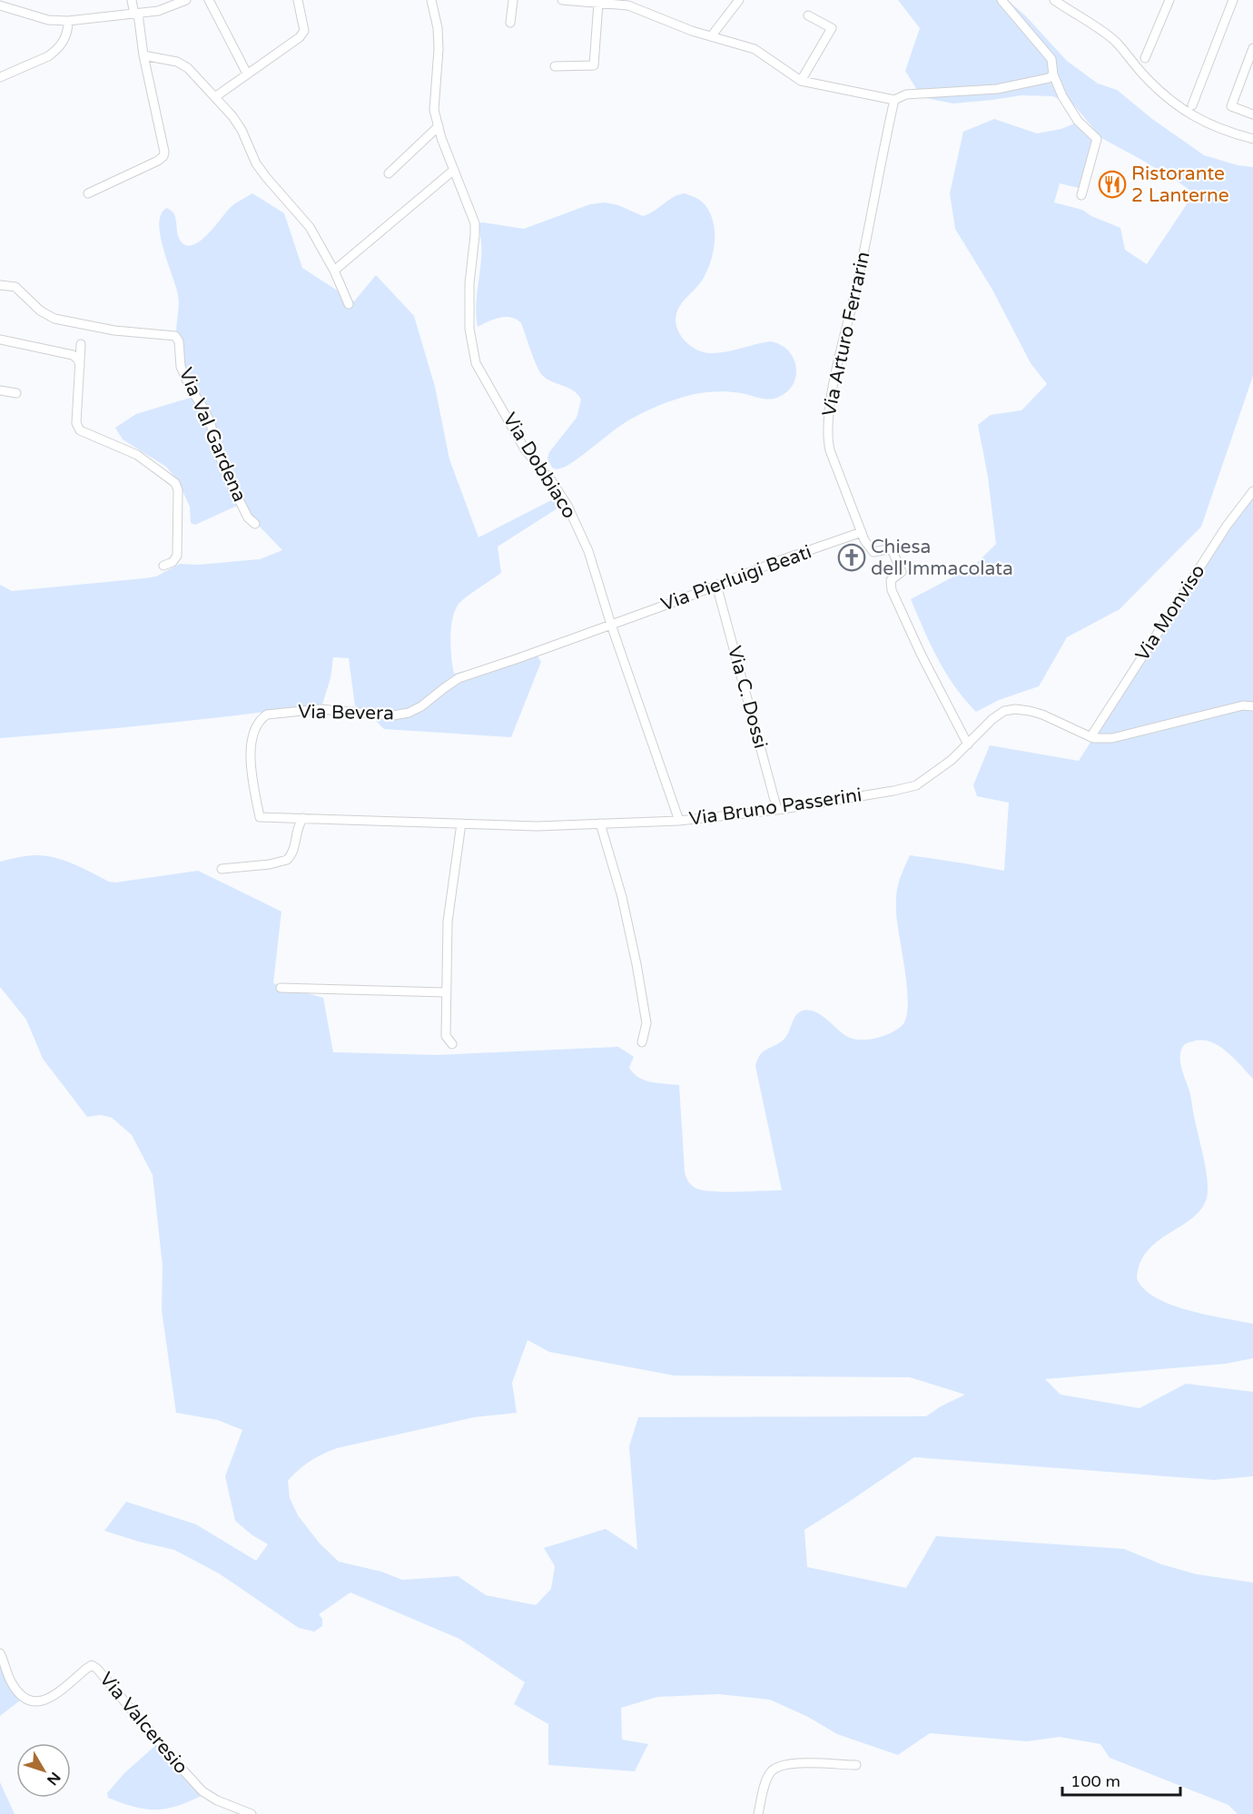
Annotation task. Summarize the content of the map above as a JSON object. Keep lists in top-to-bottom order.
{
  "streets": {
    "street": [
      "Via Arturo Ferrarin",
      "Via Val Gardena",
      "Via Dobbiaco",
      "Via Pierluigi Beati",
      "Via Monviso",
      "Via C. Dossi",
      "Via Bevera",
      "Via Bruno Passerini",
      "Via Valceresio"
    ]
  },
  "crossings": [
    ["Via Arturo Ferrarin", "Via Pierluigi Beati"],
    ["Via Arturo Ferrarin", "Via Bruno Passerini"],
    ["Via Dobbiaco", "Via Pierluigi Beati"],
    ["Via Dobbiaco", "Via Bevera"],
    ["Via Dobbiaco", "Via Bruno Passerini"],
    ["Via Pierluigi Beati", "Via C. Dossi"],
    ["Via Pierluigi Beati", "Via Bevera"],
    ["Via Monviso", "Via Bruno Passerini"],
    ["Via C. Dossi", "Via Bruno Passerini"],
    ["Via Bevera", "Via Bruno Passerini"]
  ],
  "places": {
    "restaurant": ["Ristorante 2 Lanterne"],
    "church": ["Chiesa dell'Immacolata"]
  },
  "scale_bar": "100 m",
  "north": "bottom right"
}
